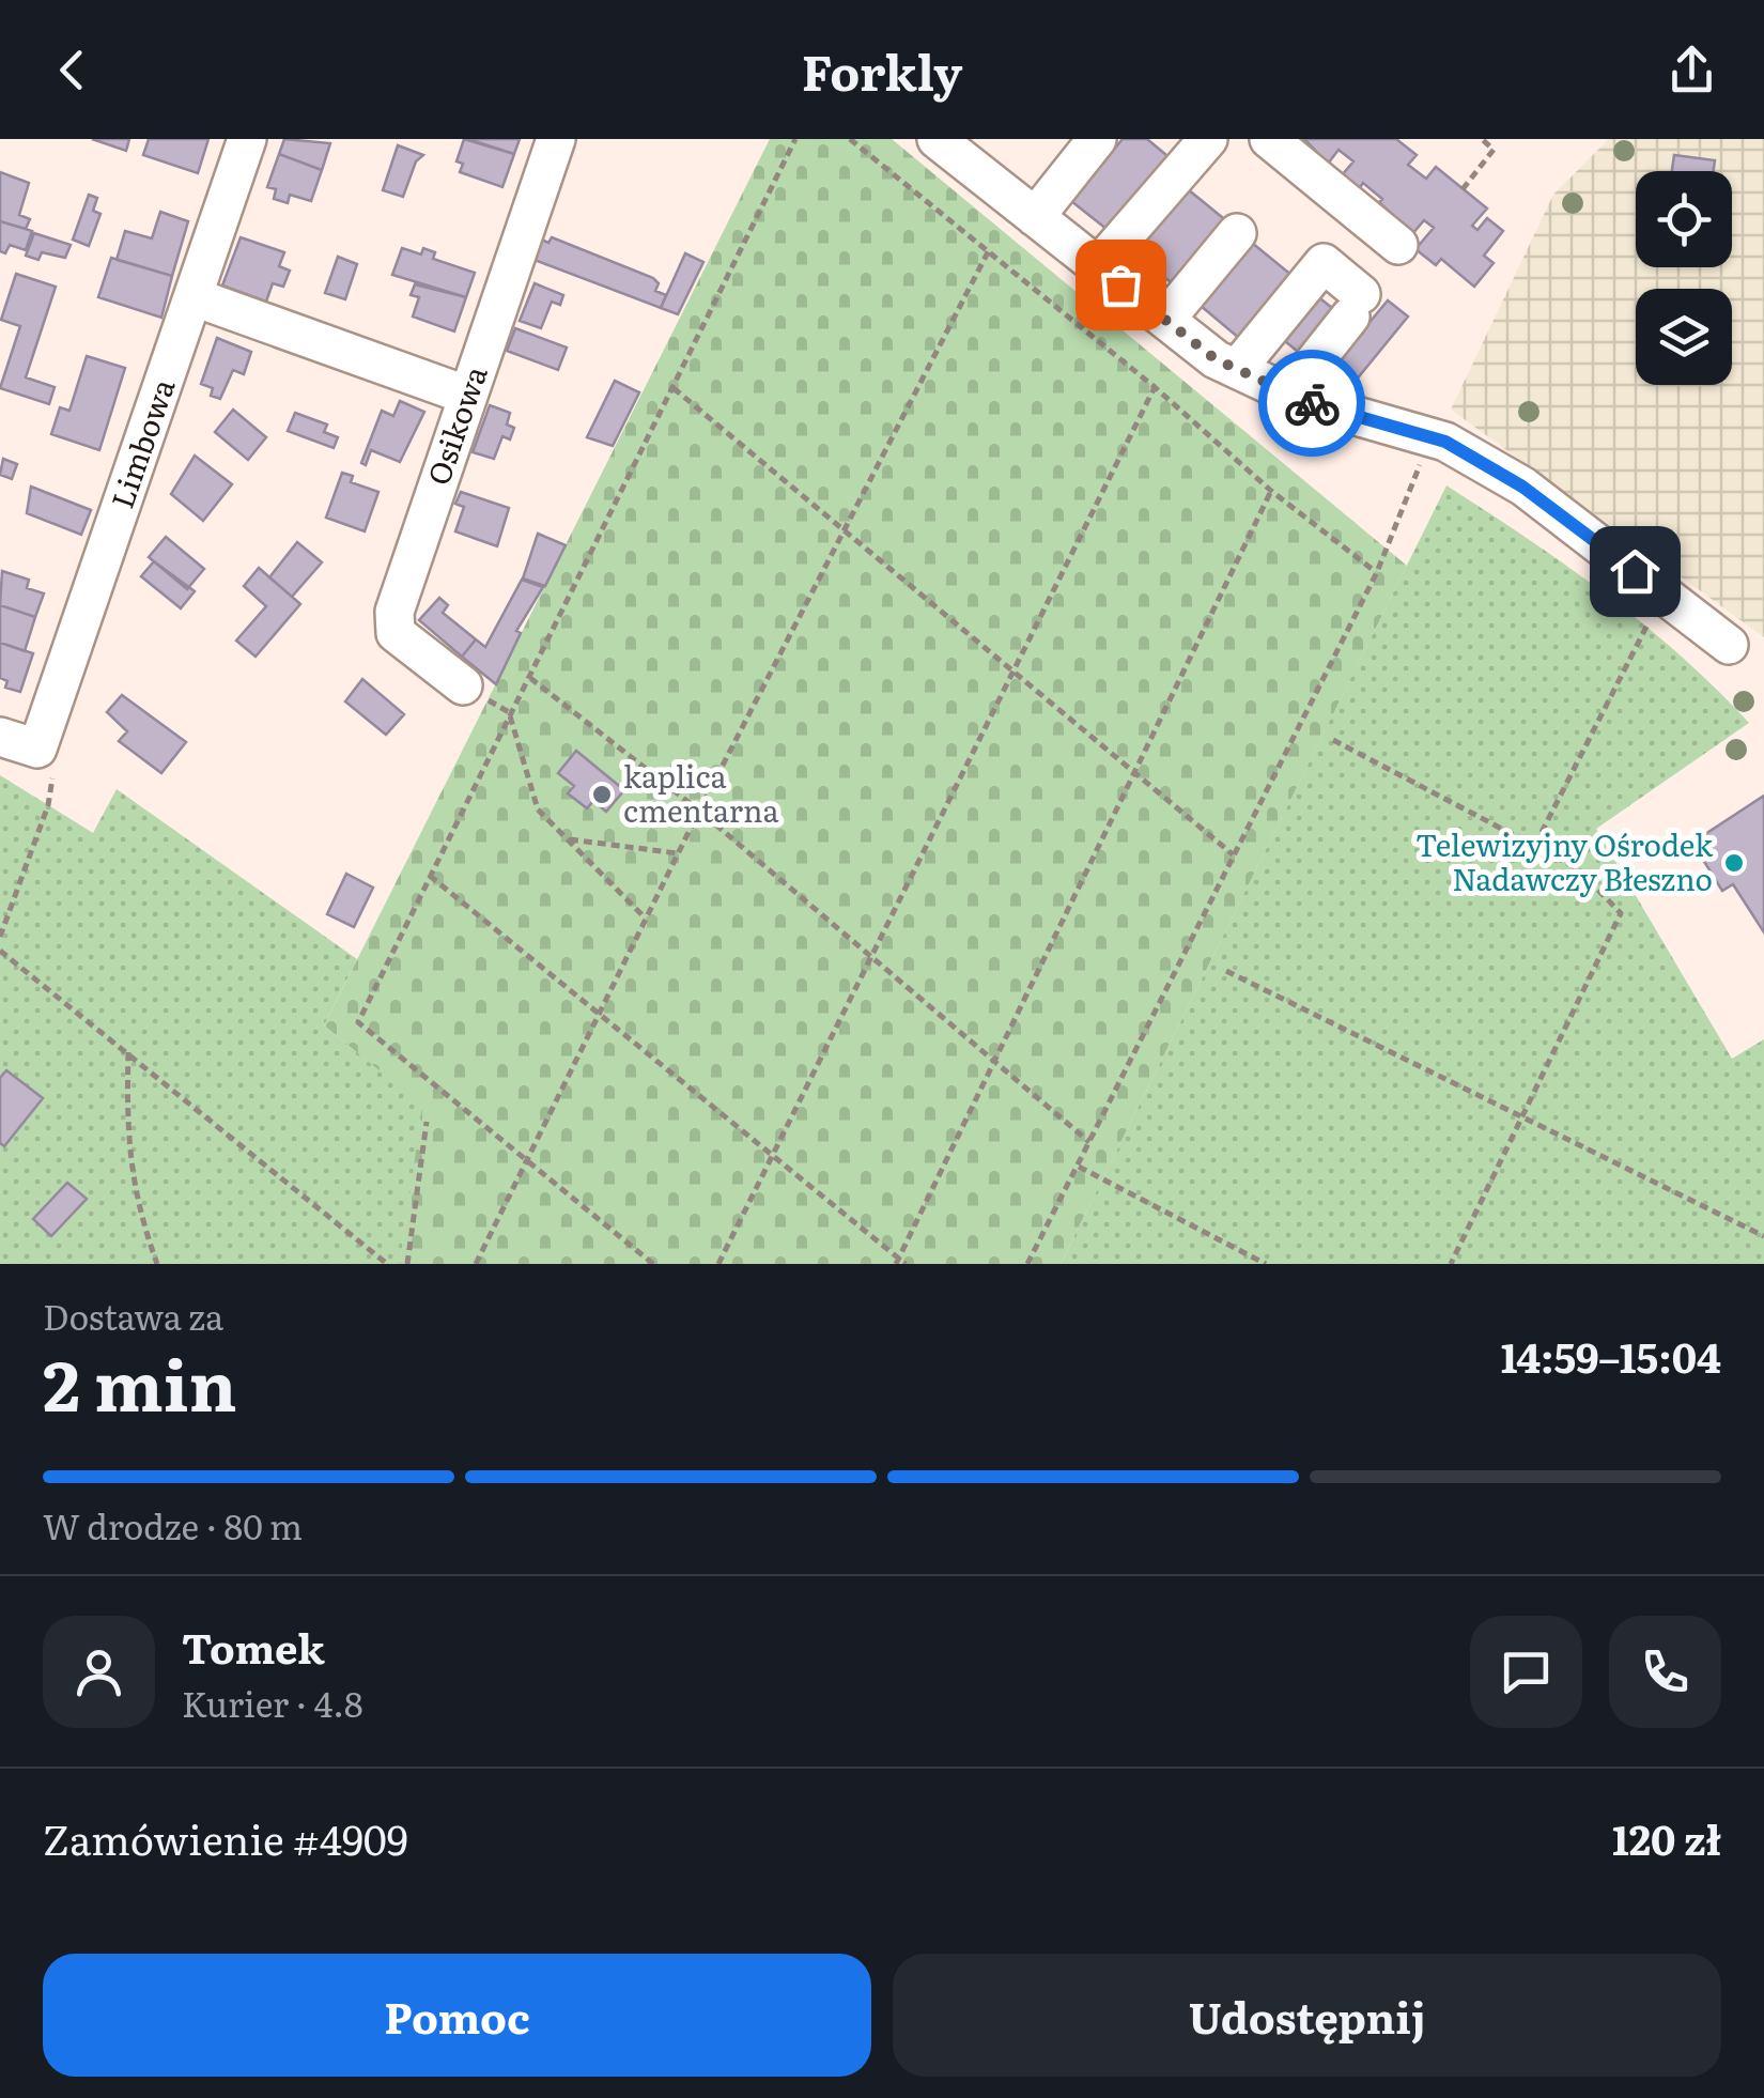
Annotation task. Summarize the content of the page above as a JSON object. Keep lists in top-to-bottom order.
{
  "streets": {
    "street": ["Osikowa", "Limbowa"]
  },
  "places": ["kaplica cmentarna", "Telewizyjny Ośrodek Nadawczy Błeszno"],
  "page": {
    "header": "Forkly",
    "heading": ["2 min", "Dostawa za", "14:59–15:04"],
    "panel": [
      "Tomek",
      "Kurier · 4.8",
      "Zamówienie #4909",
      "120 zł"
    ],
    "bar": "W drodze · 80 m",
    "buttons": ["Pomoc", "Udostępnij"]
  }
}
